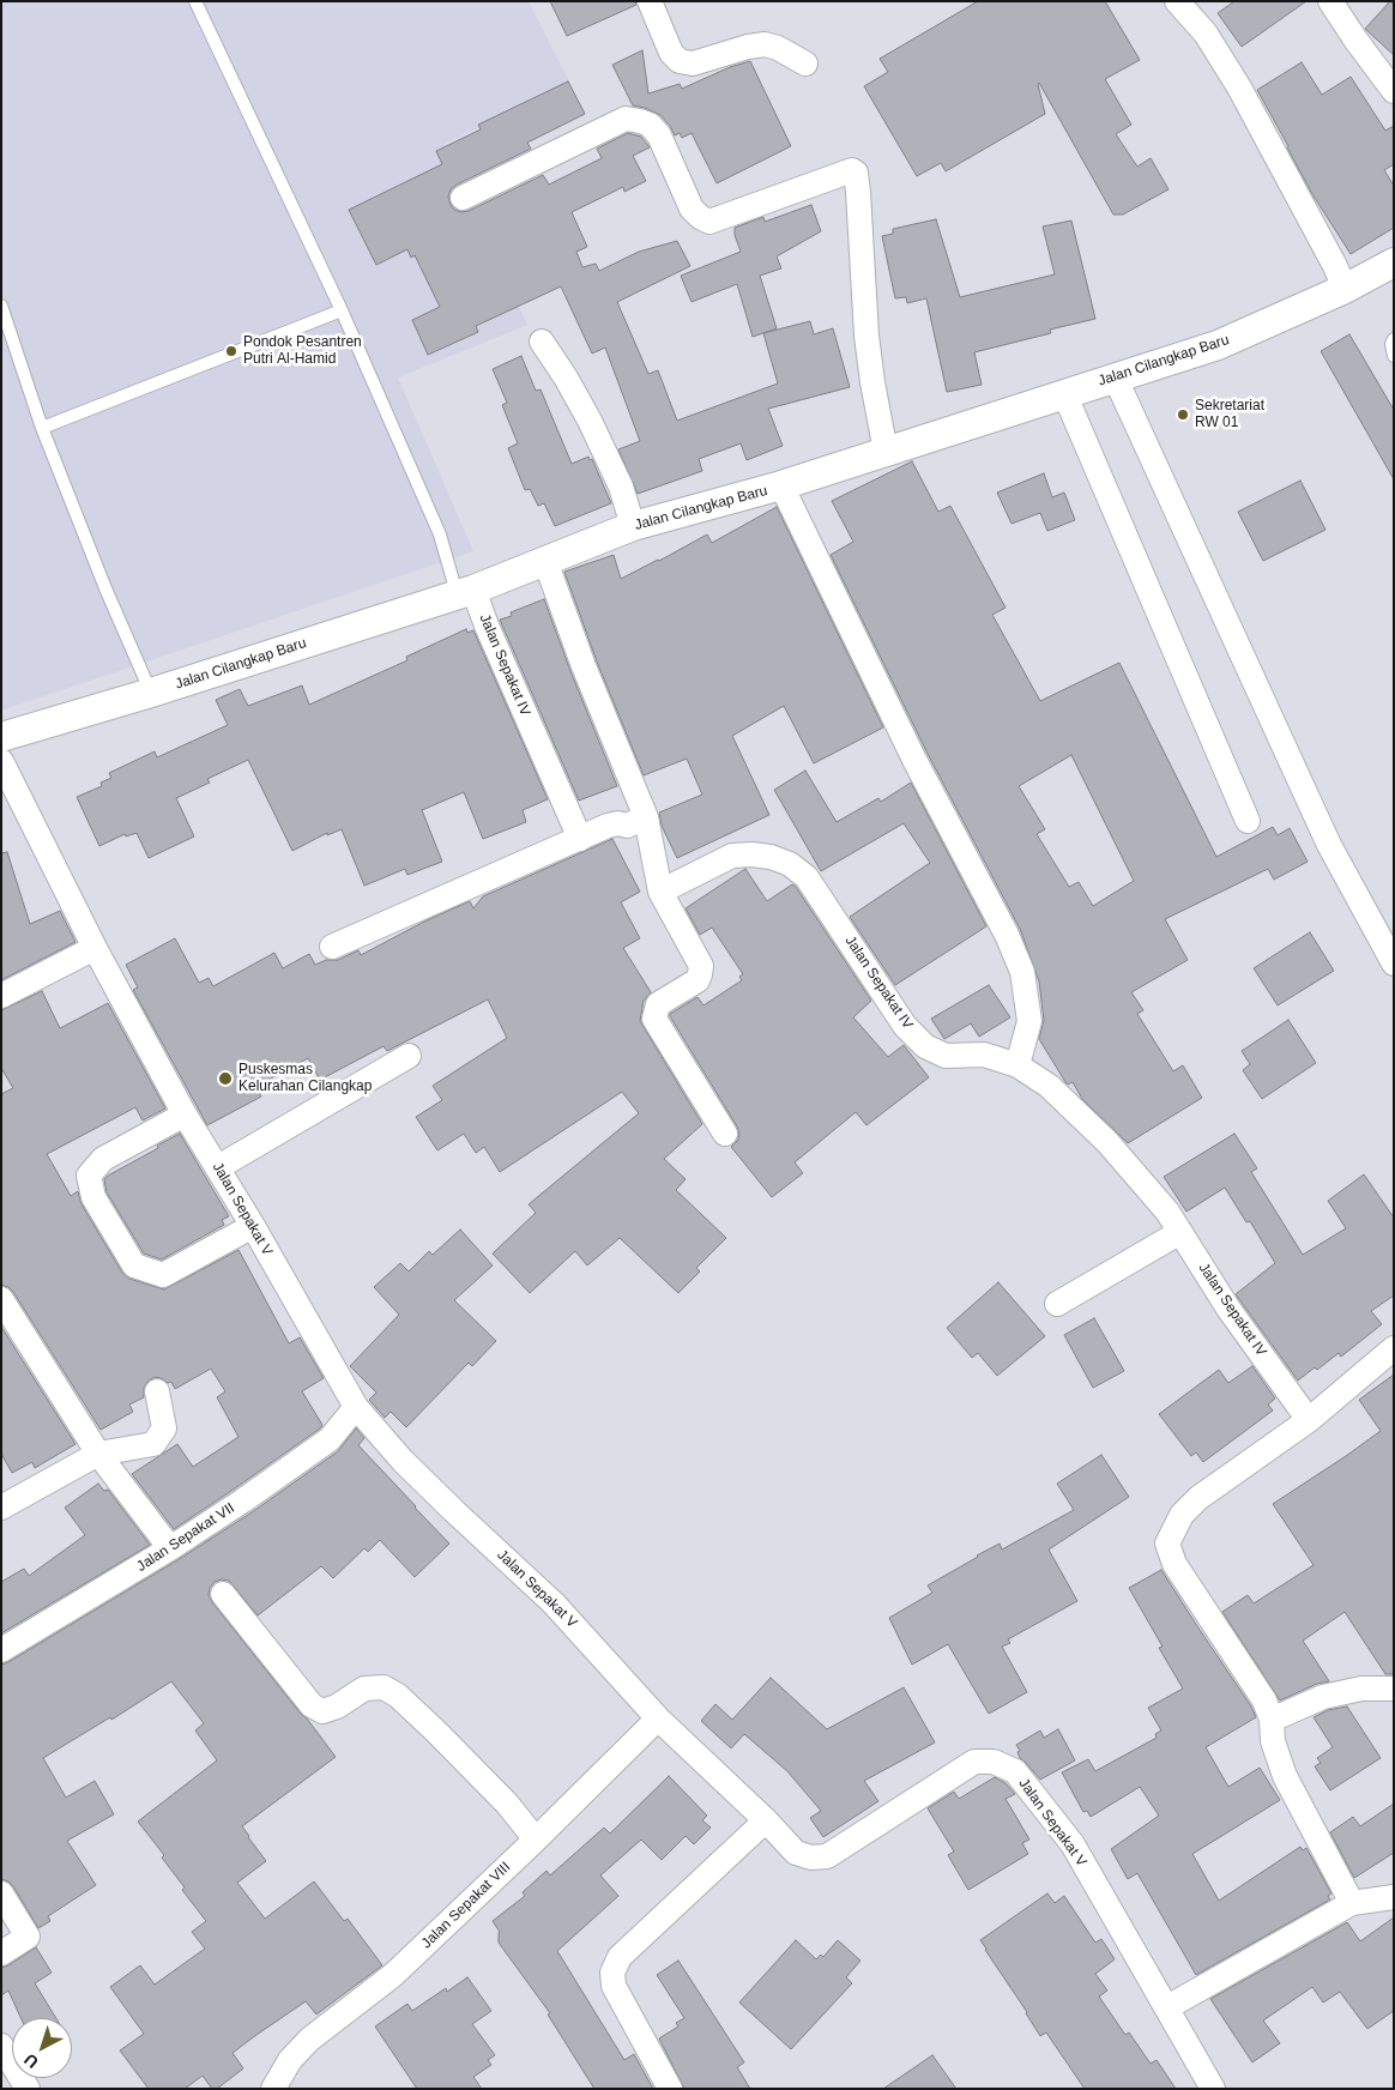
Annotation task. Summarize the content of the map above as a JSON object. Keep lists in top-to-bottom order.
{
  "streets": {
    "street": [
      "Jalan Cilangkap Baru",
      "Jalan Sepakat IV",
      "Jalan Sepakat V",
      "Jalan Sepakat VII",
      "Jalan Sepakat VIII"
    ]
  },
  "crossings": [
    ["Jalan Cilangkap Baru", "Jalan Sepakat IV"],
    ["Jalan Sepakat V", "Jalan Sepakat VII"],
    ["Jalan Sepakat V", "Jalan Sepakat VIII"]
  ],
  "places": ["Pondok Pesantren Putri Al-Hamid", "Sekretariat RW 01", "Puskesmas Kelurahan Cilangkap"],
  "north": "bottom left"
}
